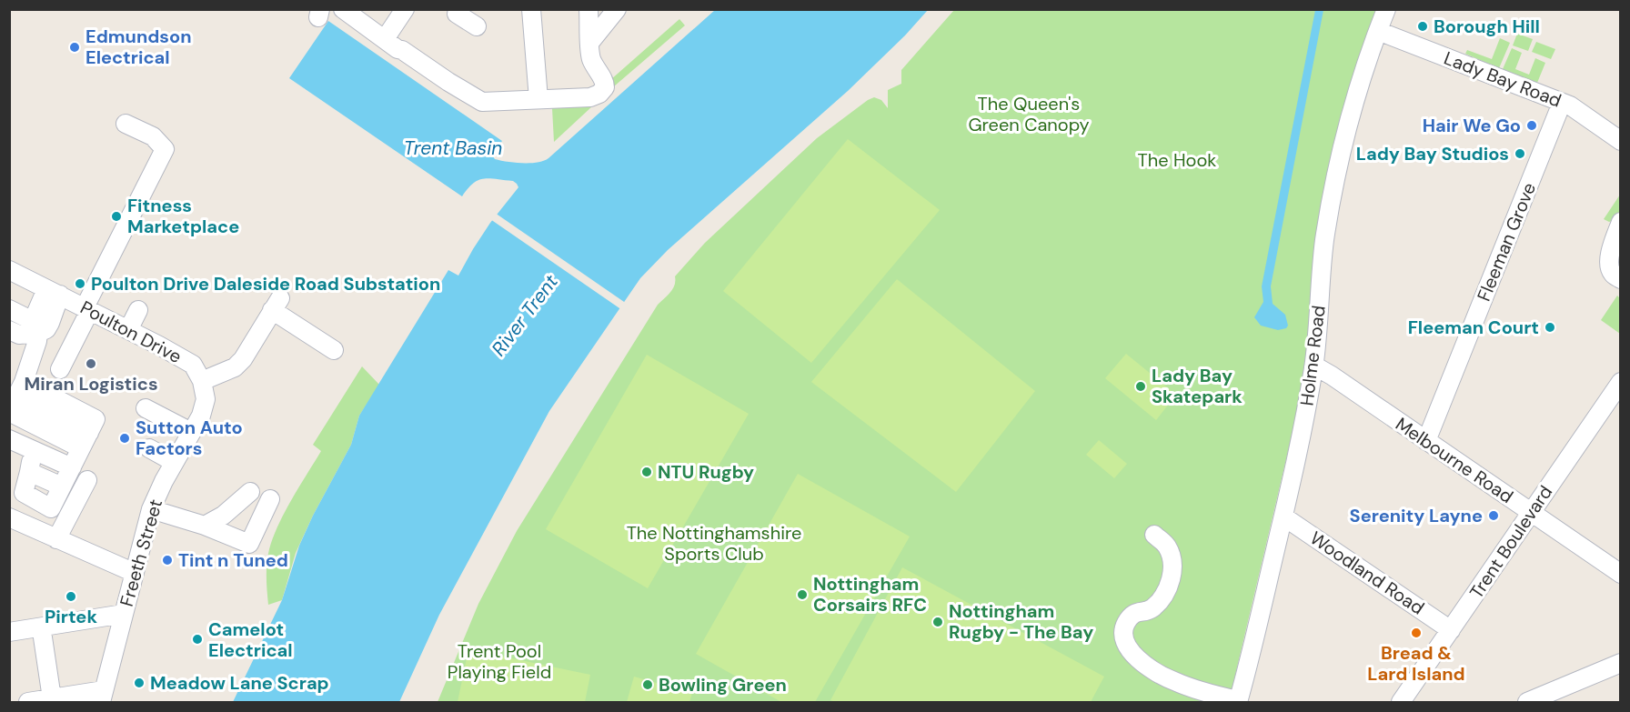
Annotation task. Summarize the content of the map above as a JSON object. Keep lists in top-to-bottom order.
{
  "streets": {
    "street": [
      "Lady Bay Road",
      "Fleeman Grove",
      "Poulton Drive",
      "Holme Road",
      "Melbourne Road",
      "Trent Boulevard",
      "Freeth Street",
      "Woodland Road"
    ]
  },
  "crossings": [
    ["Lady Bay Road", "Fleeman Grove"],
    ["Lady Bay Road", "Holme Road"],
    ["Fleeman Grove", "Melbourne Road"],
    ["Poulton Drive", "Freeth Street"],
    ["Holme Road", "Melbourne Road"],
    ["Holme Road", "Woodland Road"],
    ["Melbourne Road", "Trent Boulevard"],
    ["Trent Boulevard", "Woodland Road"]
  ],
  "water": ["Trent Basin", "River Trent"],
  "parks": [
    "The Queen's Green Canopy",
    "The Hook",
    "The Nottinghamshire Sports Club",
    "Trent Pool Playing Field"
  ],
  "places": [
    "Borough Hill",
    "Edmundson Electrical",
    "Hair We Go",
    "Lady Bay Studios",
    "Fitness Marketplace",
    "Poulton Drive Daleside Road Substation",
    "Fleeman Court",
    "Miran Logistics",
    "Lady Bay Skatepark",
    "Sutton Auto Factors",
    "NTU Rugby",
    "Serenity Layne",
    "Tint n Tuned",
    "Nottingham Corsairs RFC",
    "Pirtek",
    "Nottingham Rugby - The Bay",
    "Bread & Lard Island",
    "Camelot Electrical",
    "Meadow Lane Scrap",
    "Bowling Green"
  ]
}
